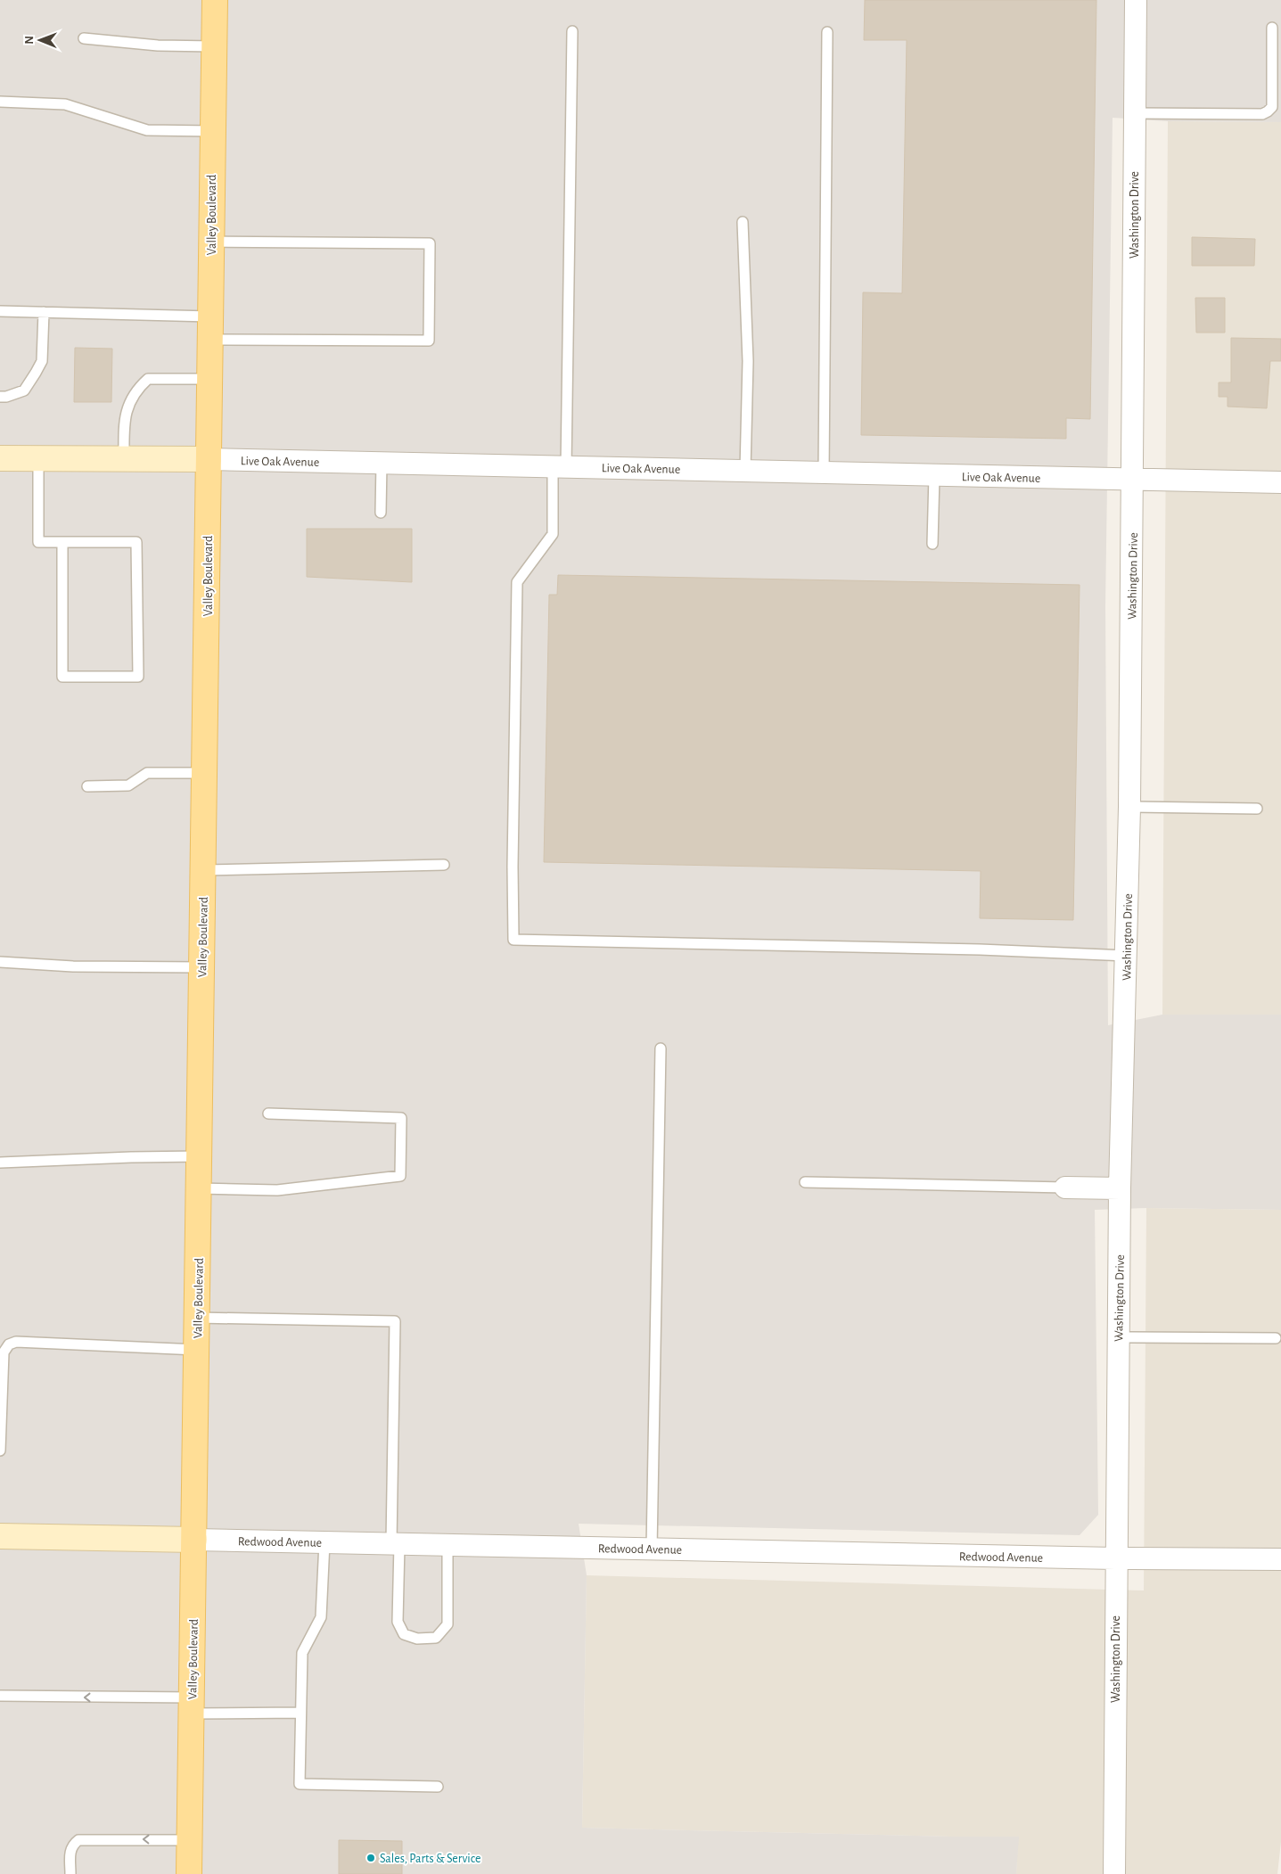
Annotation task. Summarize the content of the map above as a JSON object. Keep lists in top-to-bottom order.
{
  "streets": {
    "main road": ["Valley Boulevard"],
    "street": ["Washington Drive", "Live Oak Avenue", "Redwood Avenue"]
  },
  "crossings": [
    ["Valley Boulevard", "Live Oak Avenue"],
    ["Valley Boulevard", "Redwood Avenue"],
    ["Washington Drive", "Live Oak Avenue"],
    ["Washington Drive", "Redwood Avenue"]
  ],
  "places": ["Sales, Parts & Service"],
  "north": "left"
}
